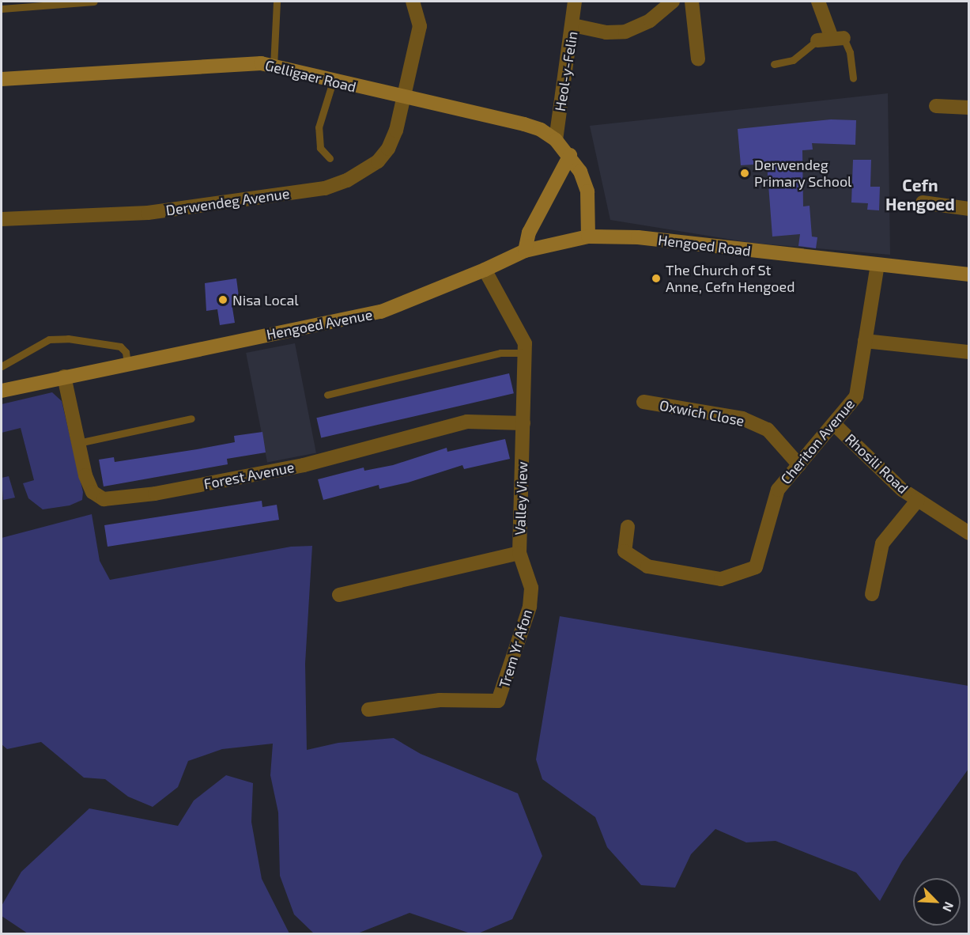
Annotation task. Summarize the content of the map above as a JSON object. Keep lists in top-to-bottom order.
{
  "streets": {
    "street": [
      "Heol-y-Felin",
      "Gelligaer Road",
      "Derwendeg Avenue",
      "Hengoed Road",
      "Hengoed Avenue",
      "Oxwich Close",
      "Cheriton Avenue",
      "Rhosili Road",
      "Forest Avenue",
      "Valley View",
      "Trem Yr Afon"
    ]
  },
  "crossings": [
    ["Heol-y-Felin", "Gelligaer Road"],
    ["Gelligaer Road", "Derwendeg Avenue"],
    ["Gelligaer Road", "Hengoed Road"],
    ["Hengoed Road", "Hengoed Avenue"],
    ["Hengoed Road", "Cheriton Avenue"],
    ["Hengoed Avenue", "Forest Avenue"],
    ["Hengoed Avenue", "Valley View"],
    ["Oxwich Close", "Cheriton Avenue"],
    ["Cheriton Avenue", "Rhosili Road"],
    ["Forest Avenue", "Valley View"],
    ["Valley View", "Trem Yr Afon"]
  ],
  "districts": ["Cefn Hengoed"],
  "places": ["Derwendeg Primary School", "The Church of St Anne, Cefn Hengoed", "Nisa Local"],
  "north": "bottom right"
}
